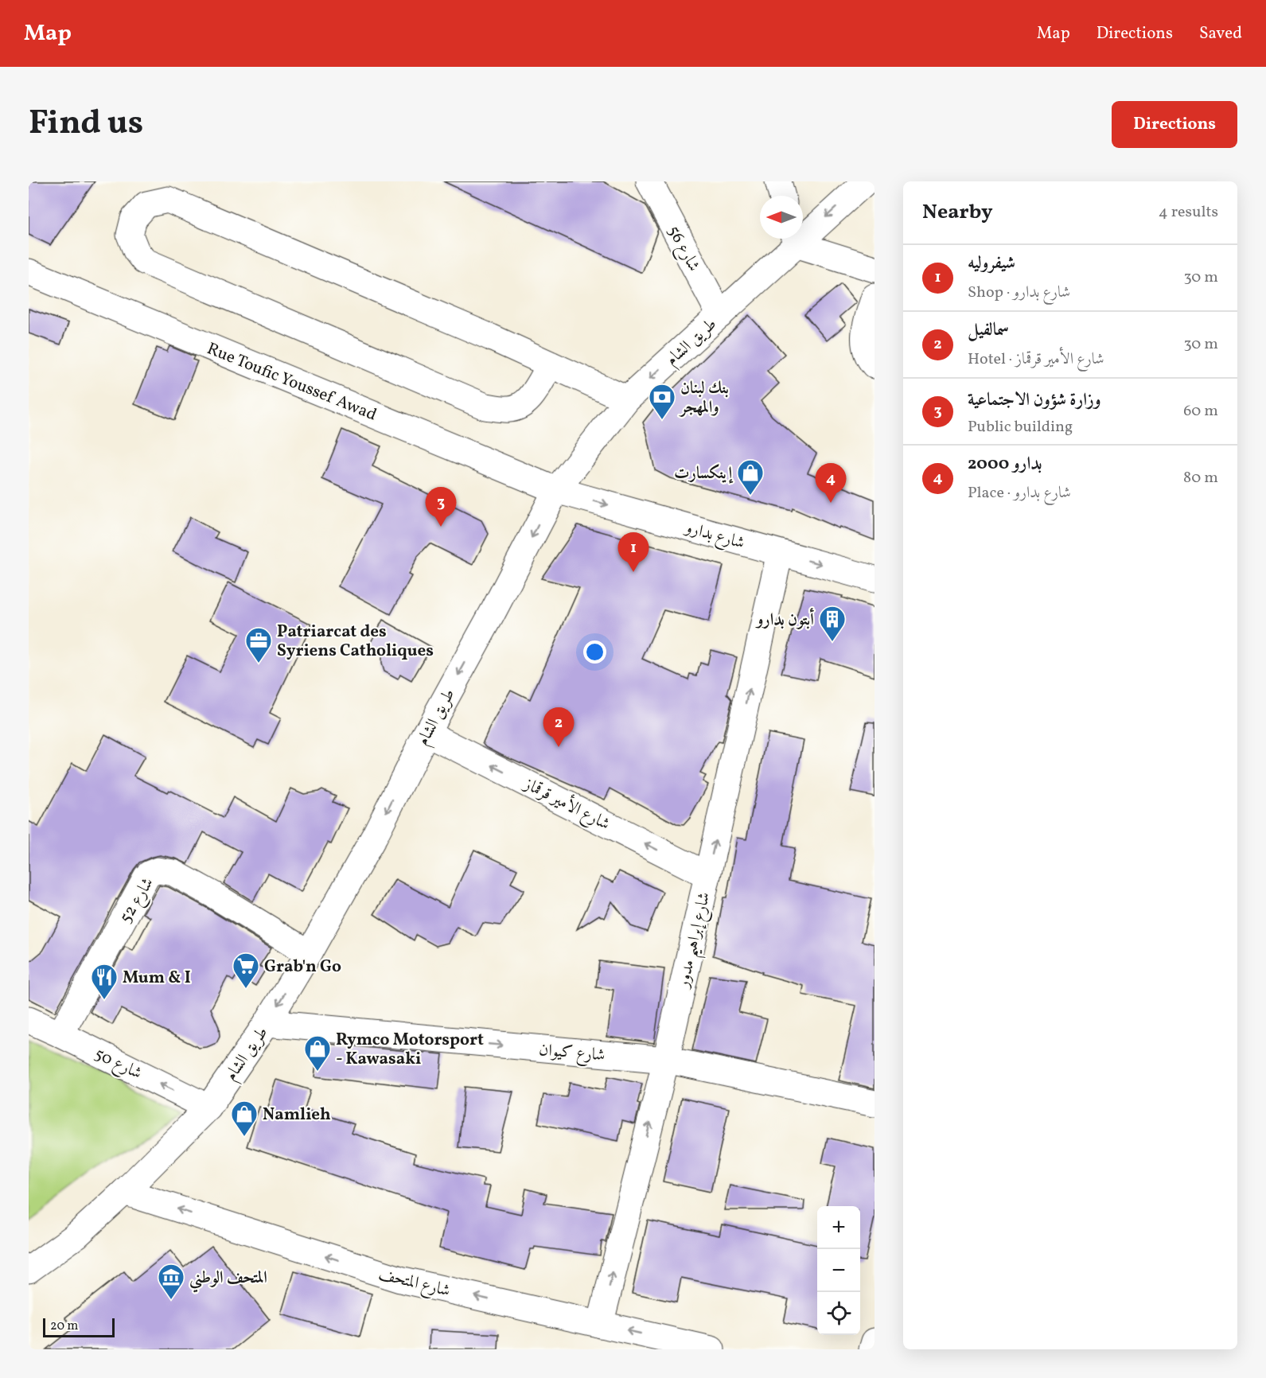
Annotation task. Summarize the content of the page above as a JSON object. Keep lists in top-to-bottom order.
{
  "streets": {
    "street": [
      "شارع 56",
      "طريق الشام",
      "Rue Toufic Youssef Awad",
      "شارع بدارو",
      "شارع الأمير قرقماز",
      "شارع 52",
      "شارع إبراهيم مدور",
      "شارع كيوان",
      "شارع 50",
      "شارع المتحف"
    ]
  },
  "crossings": [
    ["شارع 56", "طريق الشام"],
    ["طريق الشام", "Rue Toufic Youssef Awad"],
    ["طريق الشام", "شارع بدارو"],
    ["طريق الشام", "شارع الأمير قرقماز"],
    ["طريق الشام", "شارع 52"],
    ["طريق الشام", "شارع كيوان"],
    ["طريق الشام", "شارع 50"],
    ["طريق الشام", "شارع المتحف"],
    ["Rue Toufic Youssef Awad", "شارع بدارو"],
    ["شارع بدارو", "شارع إبراهيم مدور"],
    ["شارع الأمير قرقماز", "شارع إبراهيم مدور"],
    ["شارع 52", "شارع 50"],
    ["شارع إبراهيم مدور", "شارع كيوان"],
    ["شارع إبراهيم مدور", "شارع المتحف"]
  ],
  "one_way": [
    "طريق الشام",
    "شارع بدارو",
    "شارع الأمير قرقماز",
    "شارع إبراهيم مدور",
    "شارع كيوان",
    "شارع 50",
    "شارع المتحف"
  ],
  "places": {
    "bank": ["بنك لبنان والمهجر"],
    "shop": ["إينكسارت", "Rymco Motorsport - Kawasaki", "Namlieh"],
    "building": ["أبتون بدارو"],
    "office": ["Patriarcat des Syriens Catholiques"],
    "supermarket": ["Grab'n Go"],
    "restaurant": ["Mum & I"],
    "museum": ["المتحف الوطني"]
  },
  "scale_bar": "20 m",
  "north": "left",
  "page": {
    "header": "Map",
    "nav": ["Map", "Directions", "Saved"],
    "title": "Find us",
    "buttons": "Directions",
    "heading": ["Nearby", "4 results"],
    "list": [
      {
        "mark": "1",
        "name": "شيفروليه",
        "note": "Shop · شارع بدارو",
        "value": "30 m"
      },
      {
        "mark": "2",
        "name": "سمالفيل",
        "note": "Hotel · شارع الأمير قرقماز",
        "value": "30 m"
      },
      {
        "mark": "3",
        "name": "وزارة شؤون الاجتماعية",
        "note": "Public building",
        "value": "60 m"
      },
      {
        "mark": "4",
        "name": "بدارو 2000",
        "note": "Place · شارع بدارو",
        "value": "80 m"
      }
    ],
    "pins": [
      "4",
      "3",
      "1",
      "2"
    ],
    "map_buttons": ["+", "−"],
    "scale": "20 m"
  }
}
